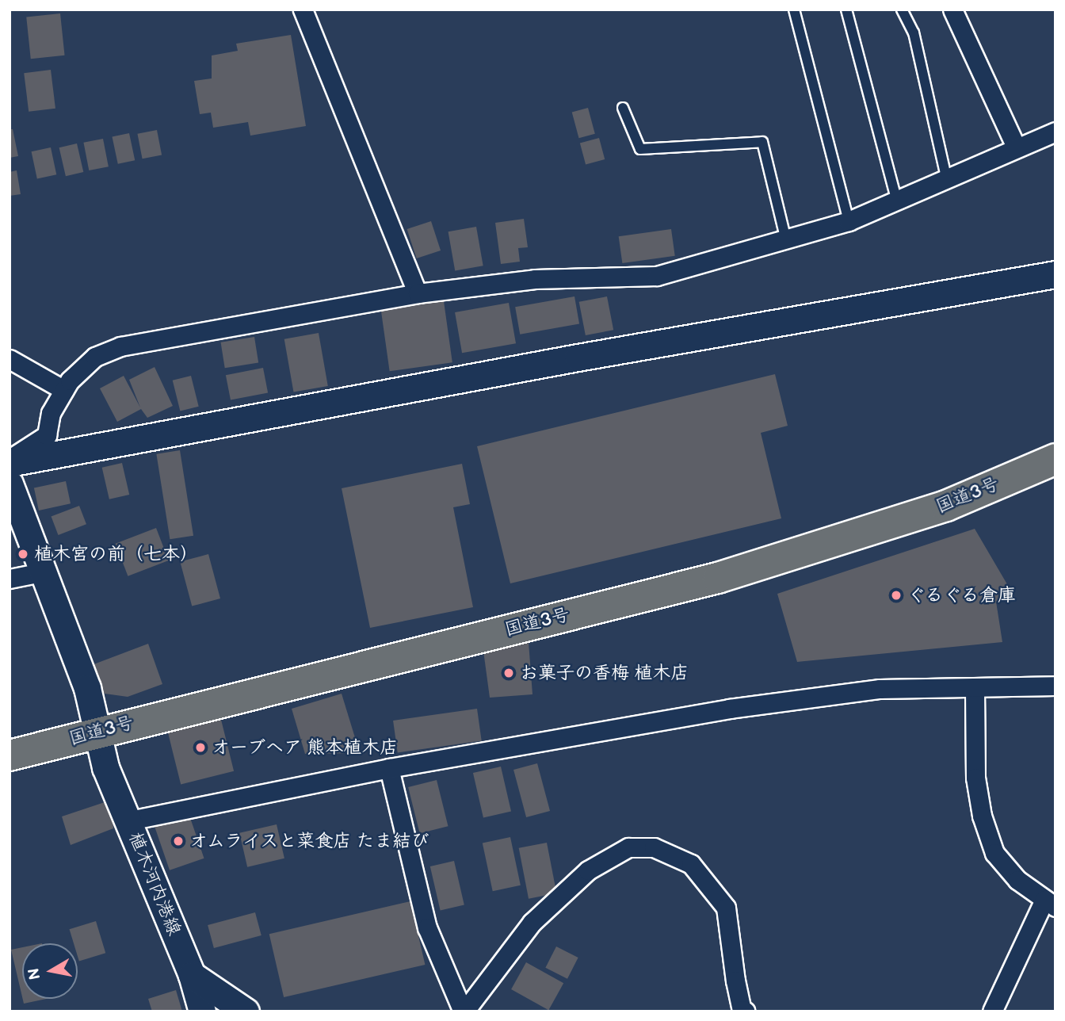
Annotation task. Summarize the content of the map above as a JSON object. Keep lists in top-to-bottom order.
{
  "streets": {
    "highway": ["国道3号"],
    "street": ["植木河内港線"]
  },
  "crossings": [
    ["国道3号", "植木河内港線"]
  ],
  "places": [
    "植木宮の前（七本）",
    "ぐるぐる倉庫",
    "お菓子の香梅 植木店",
    "オーブヘア 熊本植木店",
    "オムライスと菜食店 たま結び"
  ],
  "north": "left"
}
